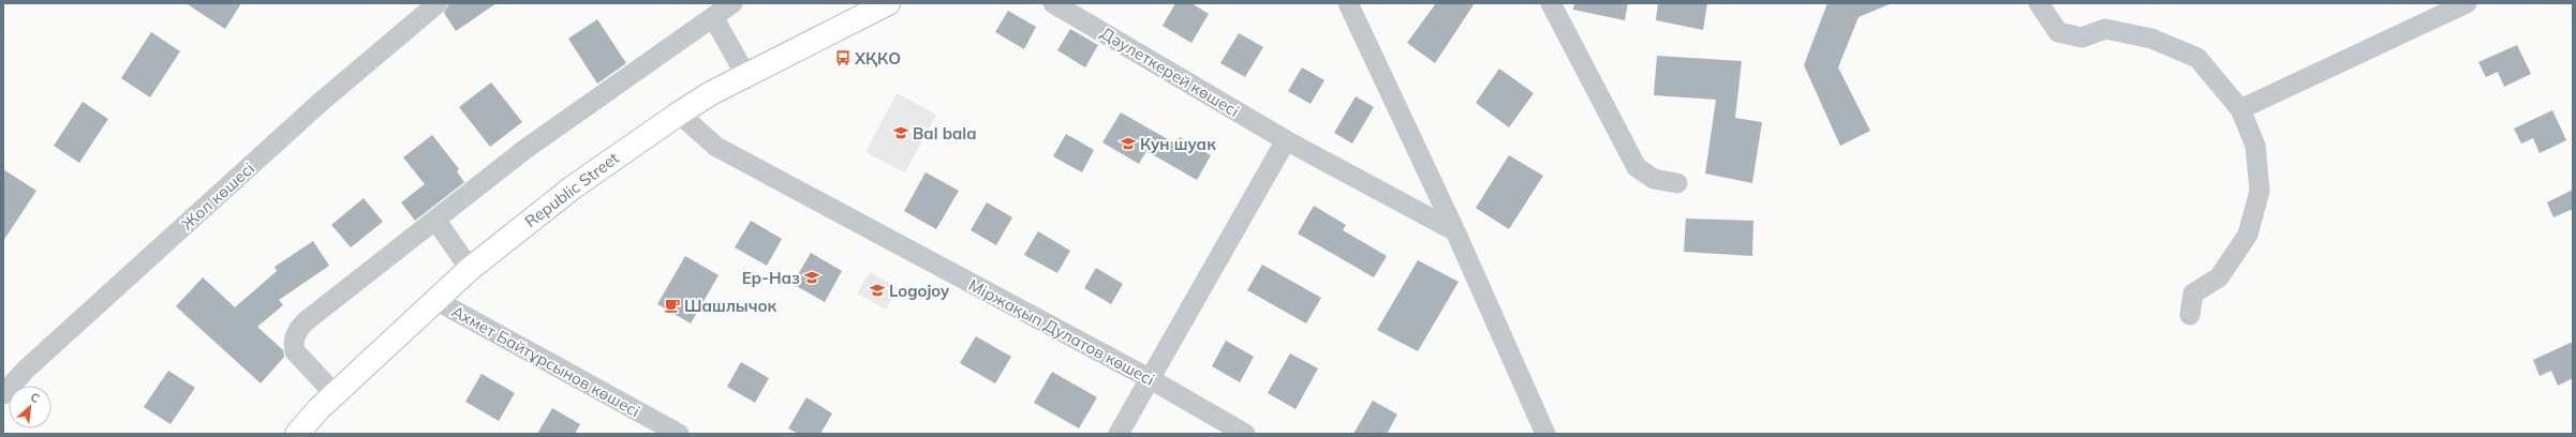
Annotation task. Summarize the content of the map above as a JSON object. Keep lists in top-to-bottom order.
{
  "streets": {
    "main road": ["Republic Street"],
    "street": [
      "Дәулеткерей көшесі",
      "Жол көшесі",
      "Міржақып Дулатов көшесі",
      "Ахмет Байтұрсынов көшесі"
    ]
  },
  "crossings": [
    ["Republic Street", "Міржақып Дулатов көшесі"],
    ["Republic Street", "Ахмет Байтұрсынов көшесі"]
  ],
  "places": {
    "bus stop": ["ХҚКО"],
    "school or university": [
      "Bal bala",
      "Кун шуак",
      "Ер-Наз",
      "Logojoy"
    ],
    "cafe": ["Шашлычок"]
  },
  "north": "top right"
}
